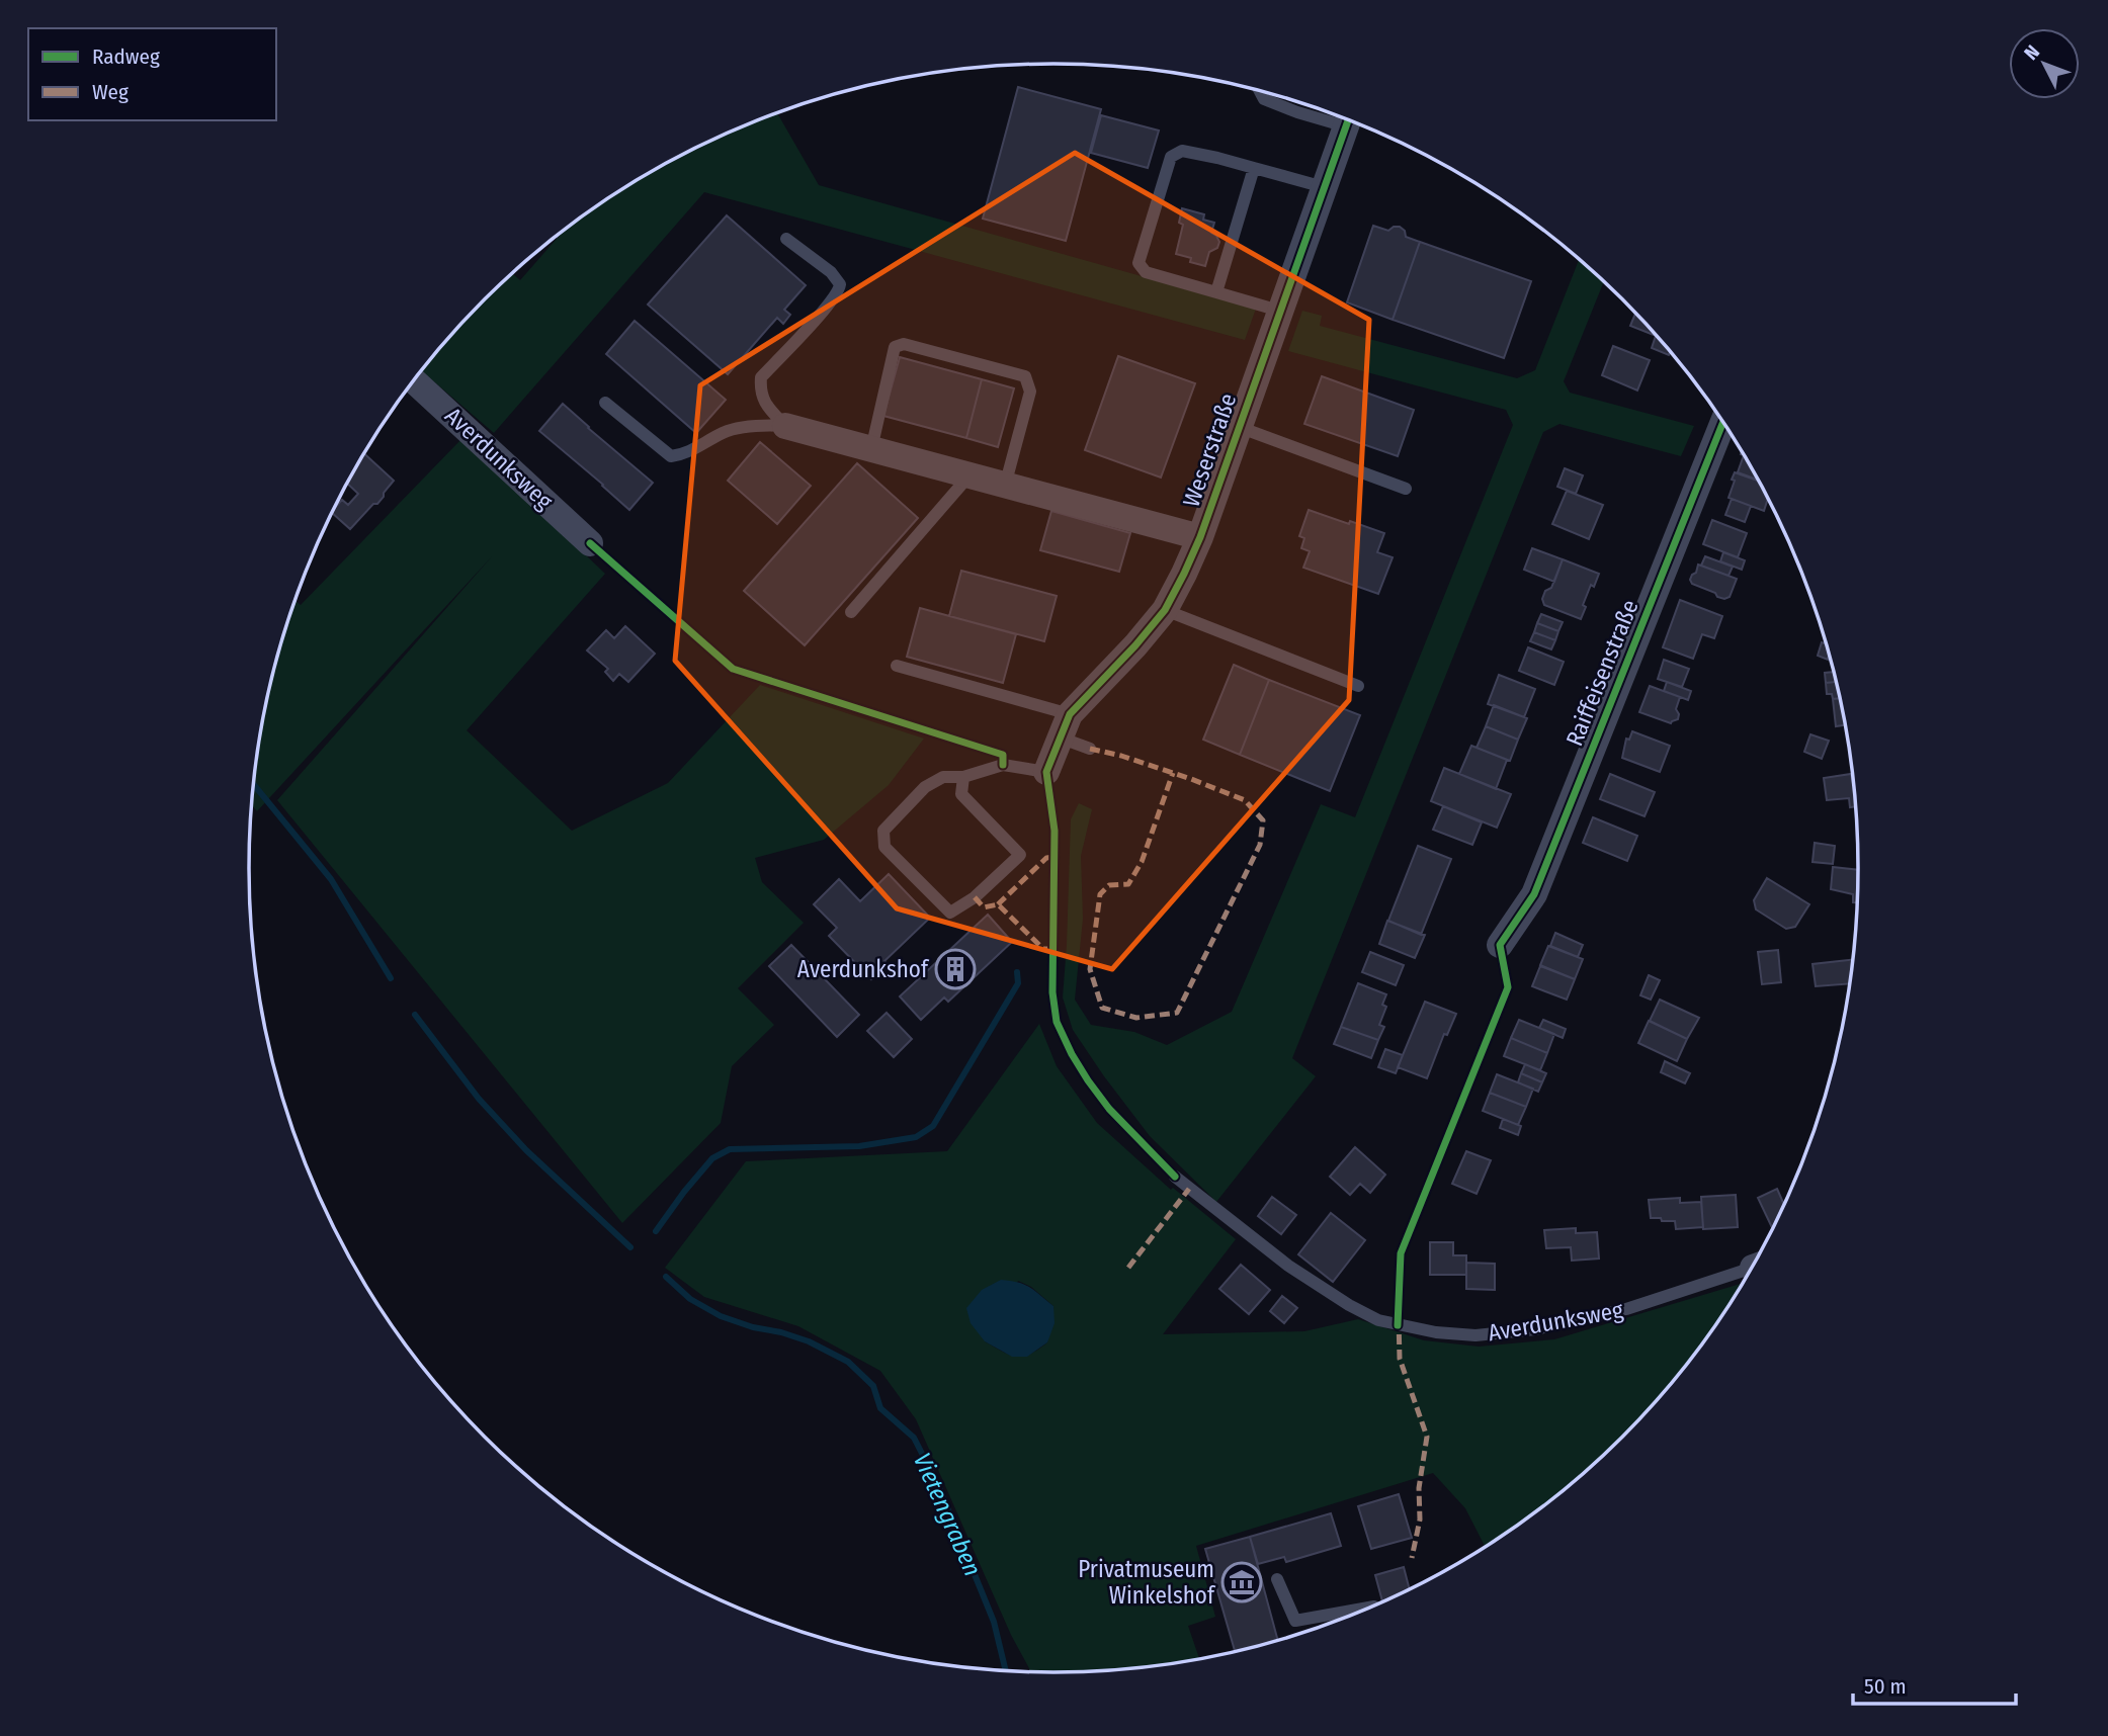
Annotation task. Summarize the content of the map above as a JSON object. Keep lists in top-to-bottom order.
{
  "streets": {
    "street": ["Weserstraße", "Averdunksweg", "Raiffeisenstraße"]
  },
  "water": ["Vietengraben"],
  "places": {
    "building": ["Averdunkshof"],
    "museum": ["Privatmuseum Winkelshof"]
  },
  "legend": ["Radweg", "Weg"],
  "scale_bar": "50 m",
  "north": "top left"
}
